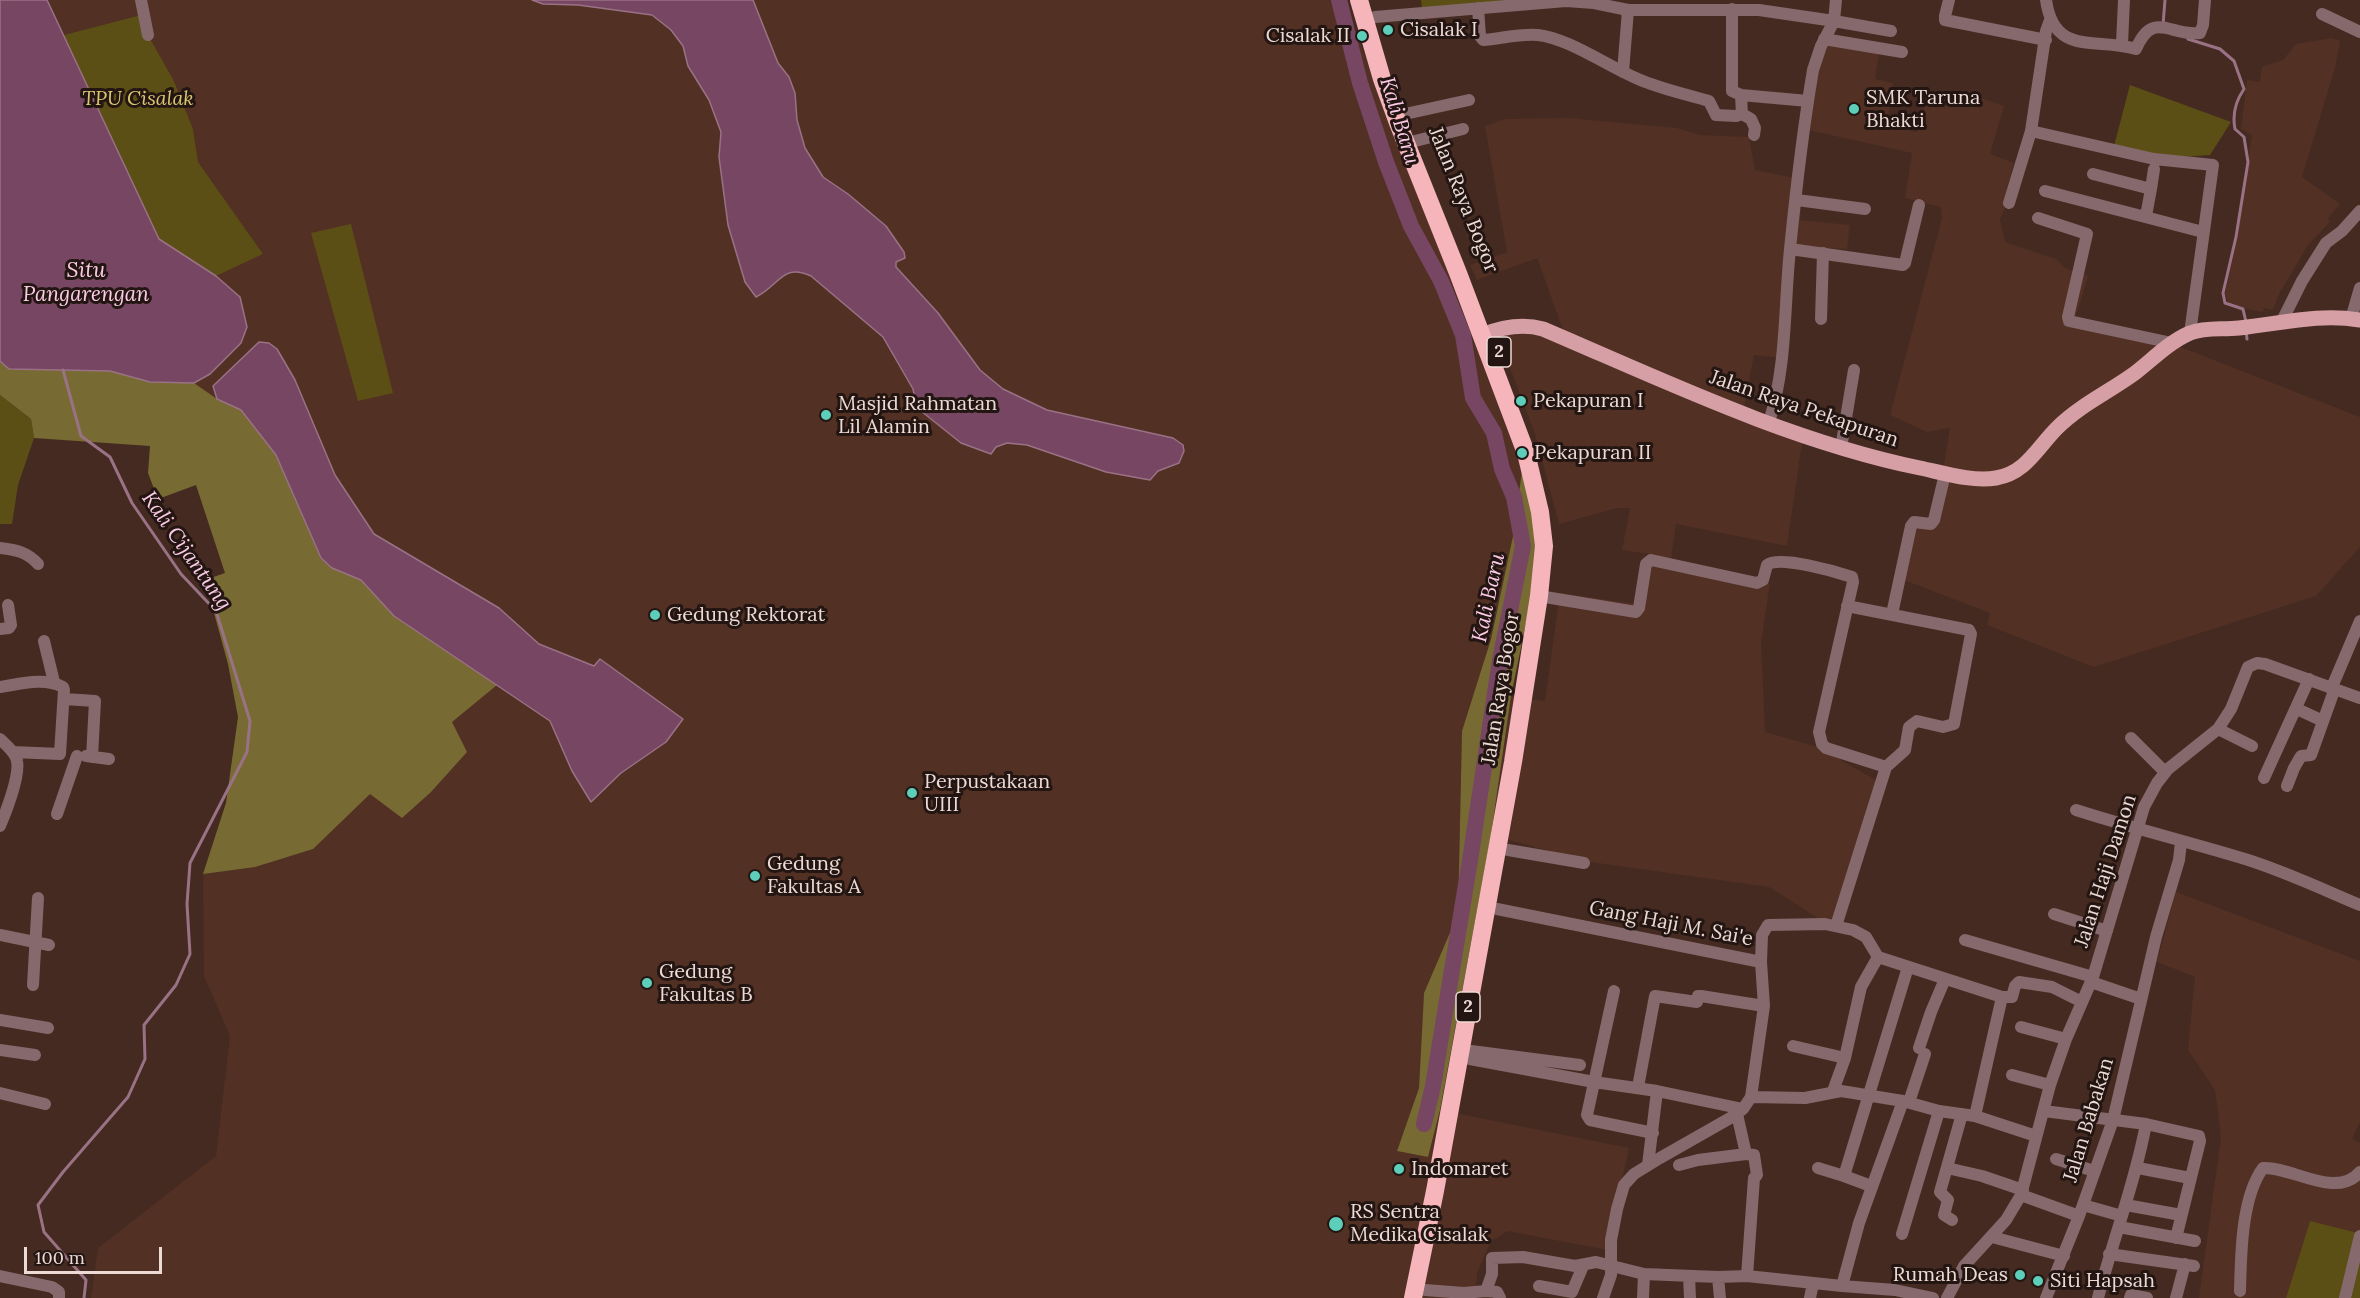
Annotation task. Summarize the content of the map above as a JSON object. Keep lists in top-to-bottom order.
{
  "streets": {
    "highway": ["Jalan Raya Bogor", "2"],
    "main road": ["Jalan Raya Pekapuran"],
    "street": ["Jalan Haji Damon", "Gang Haji M. Sai'e", "Jalan Babakan"]
  },
  "crossings": [
    ["Jalan Raya Bogor", "Jalan Raya Pekapuran"],
    ["Jalan Raya Bogor", "Gang Haji M. Sai'e"]
  ],
  "water": ["Kali Baru", "Situ Pangarengan", "Kali Cijantung"],
  "parks": ["TPU Cisalak"],
  "places": [
    "Cisalak I",
    "Cisalak II",
    "SMK Taruna Bhakti",
    "Pekapuran I",
    "Masjid Rahmatan Lil Alamin",
    "Pekapuran II",
    "Gedung Rektorat",
    "Perpustakaan UIII",
    "Gedung Fakultas A",
    "Gedung Fakultas B",
    "Indomaret",
    "RS Sentra Medika Cisalak",
    "Rumah Deas",
    "Siti Hapsah"
  ],
  "scale_bar": "100 m"
}
